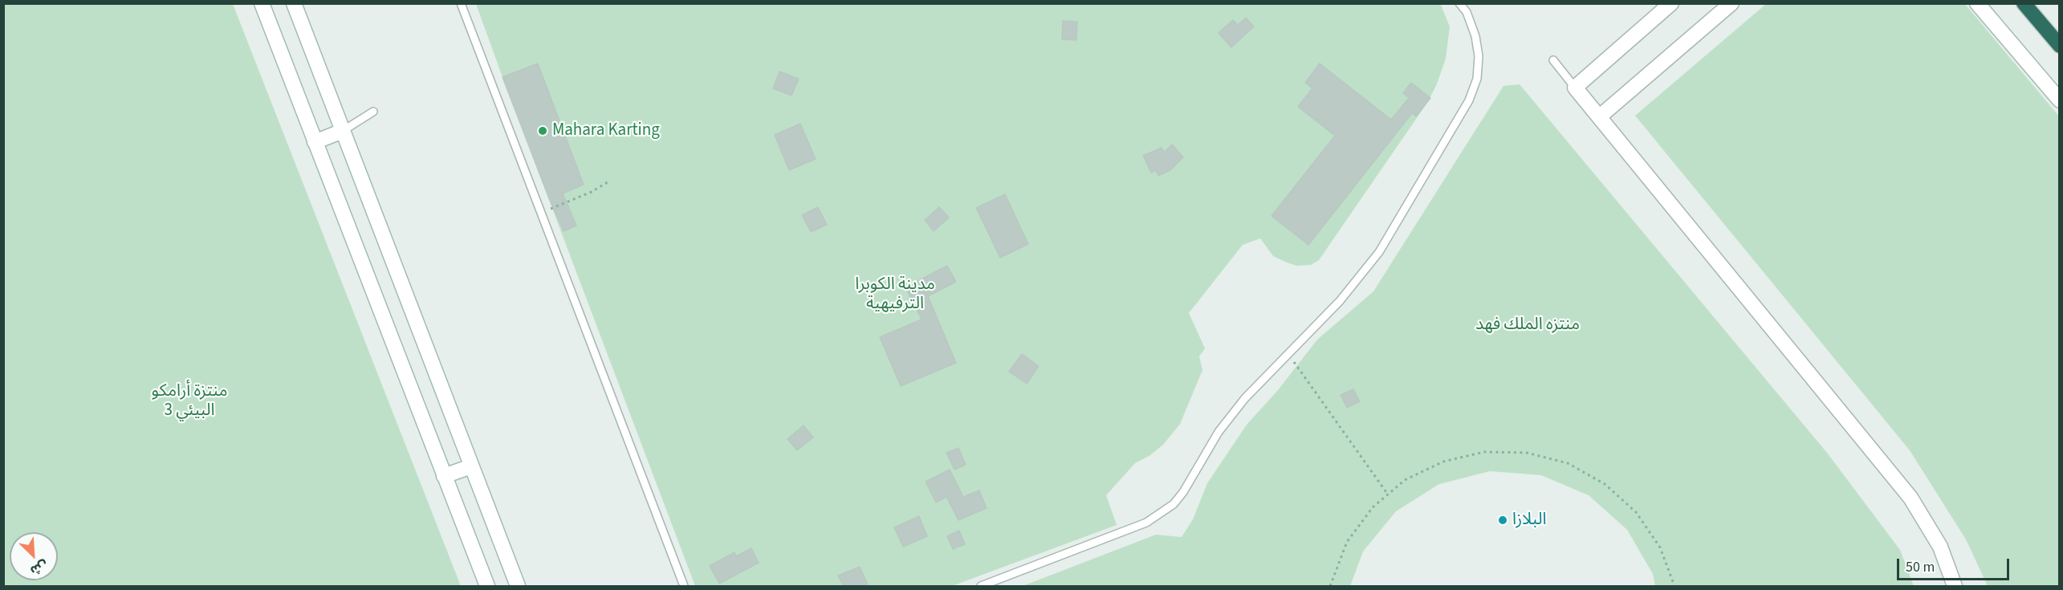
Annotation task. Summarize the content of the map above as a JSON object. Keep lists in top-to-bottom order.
{
  "parks": ["مدينة الكوبرا الترفيهية", "منتزه الملك فهد", "منتزة أرامكو البيئي 3"],
  "places": ["Mahara Karting", "البلازا"],
  "scale_bar": "50 m",
  "north": "bottom right"
}
